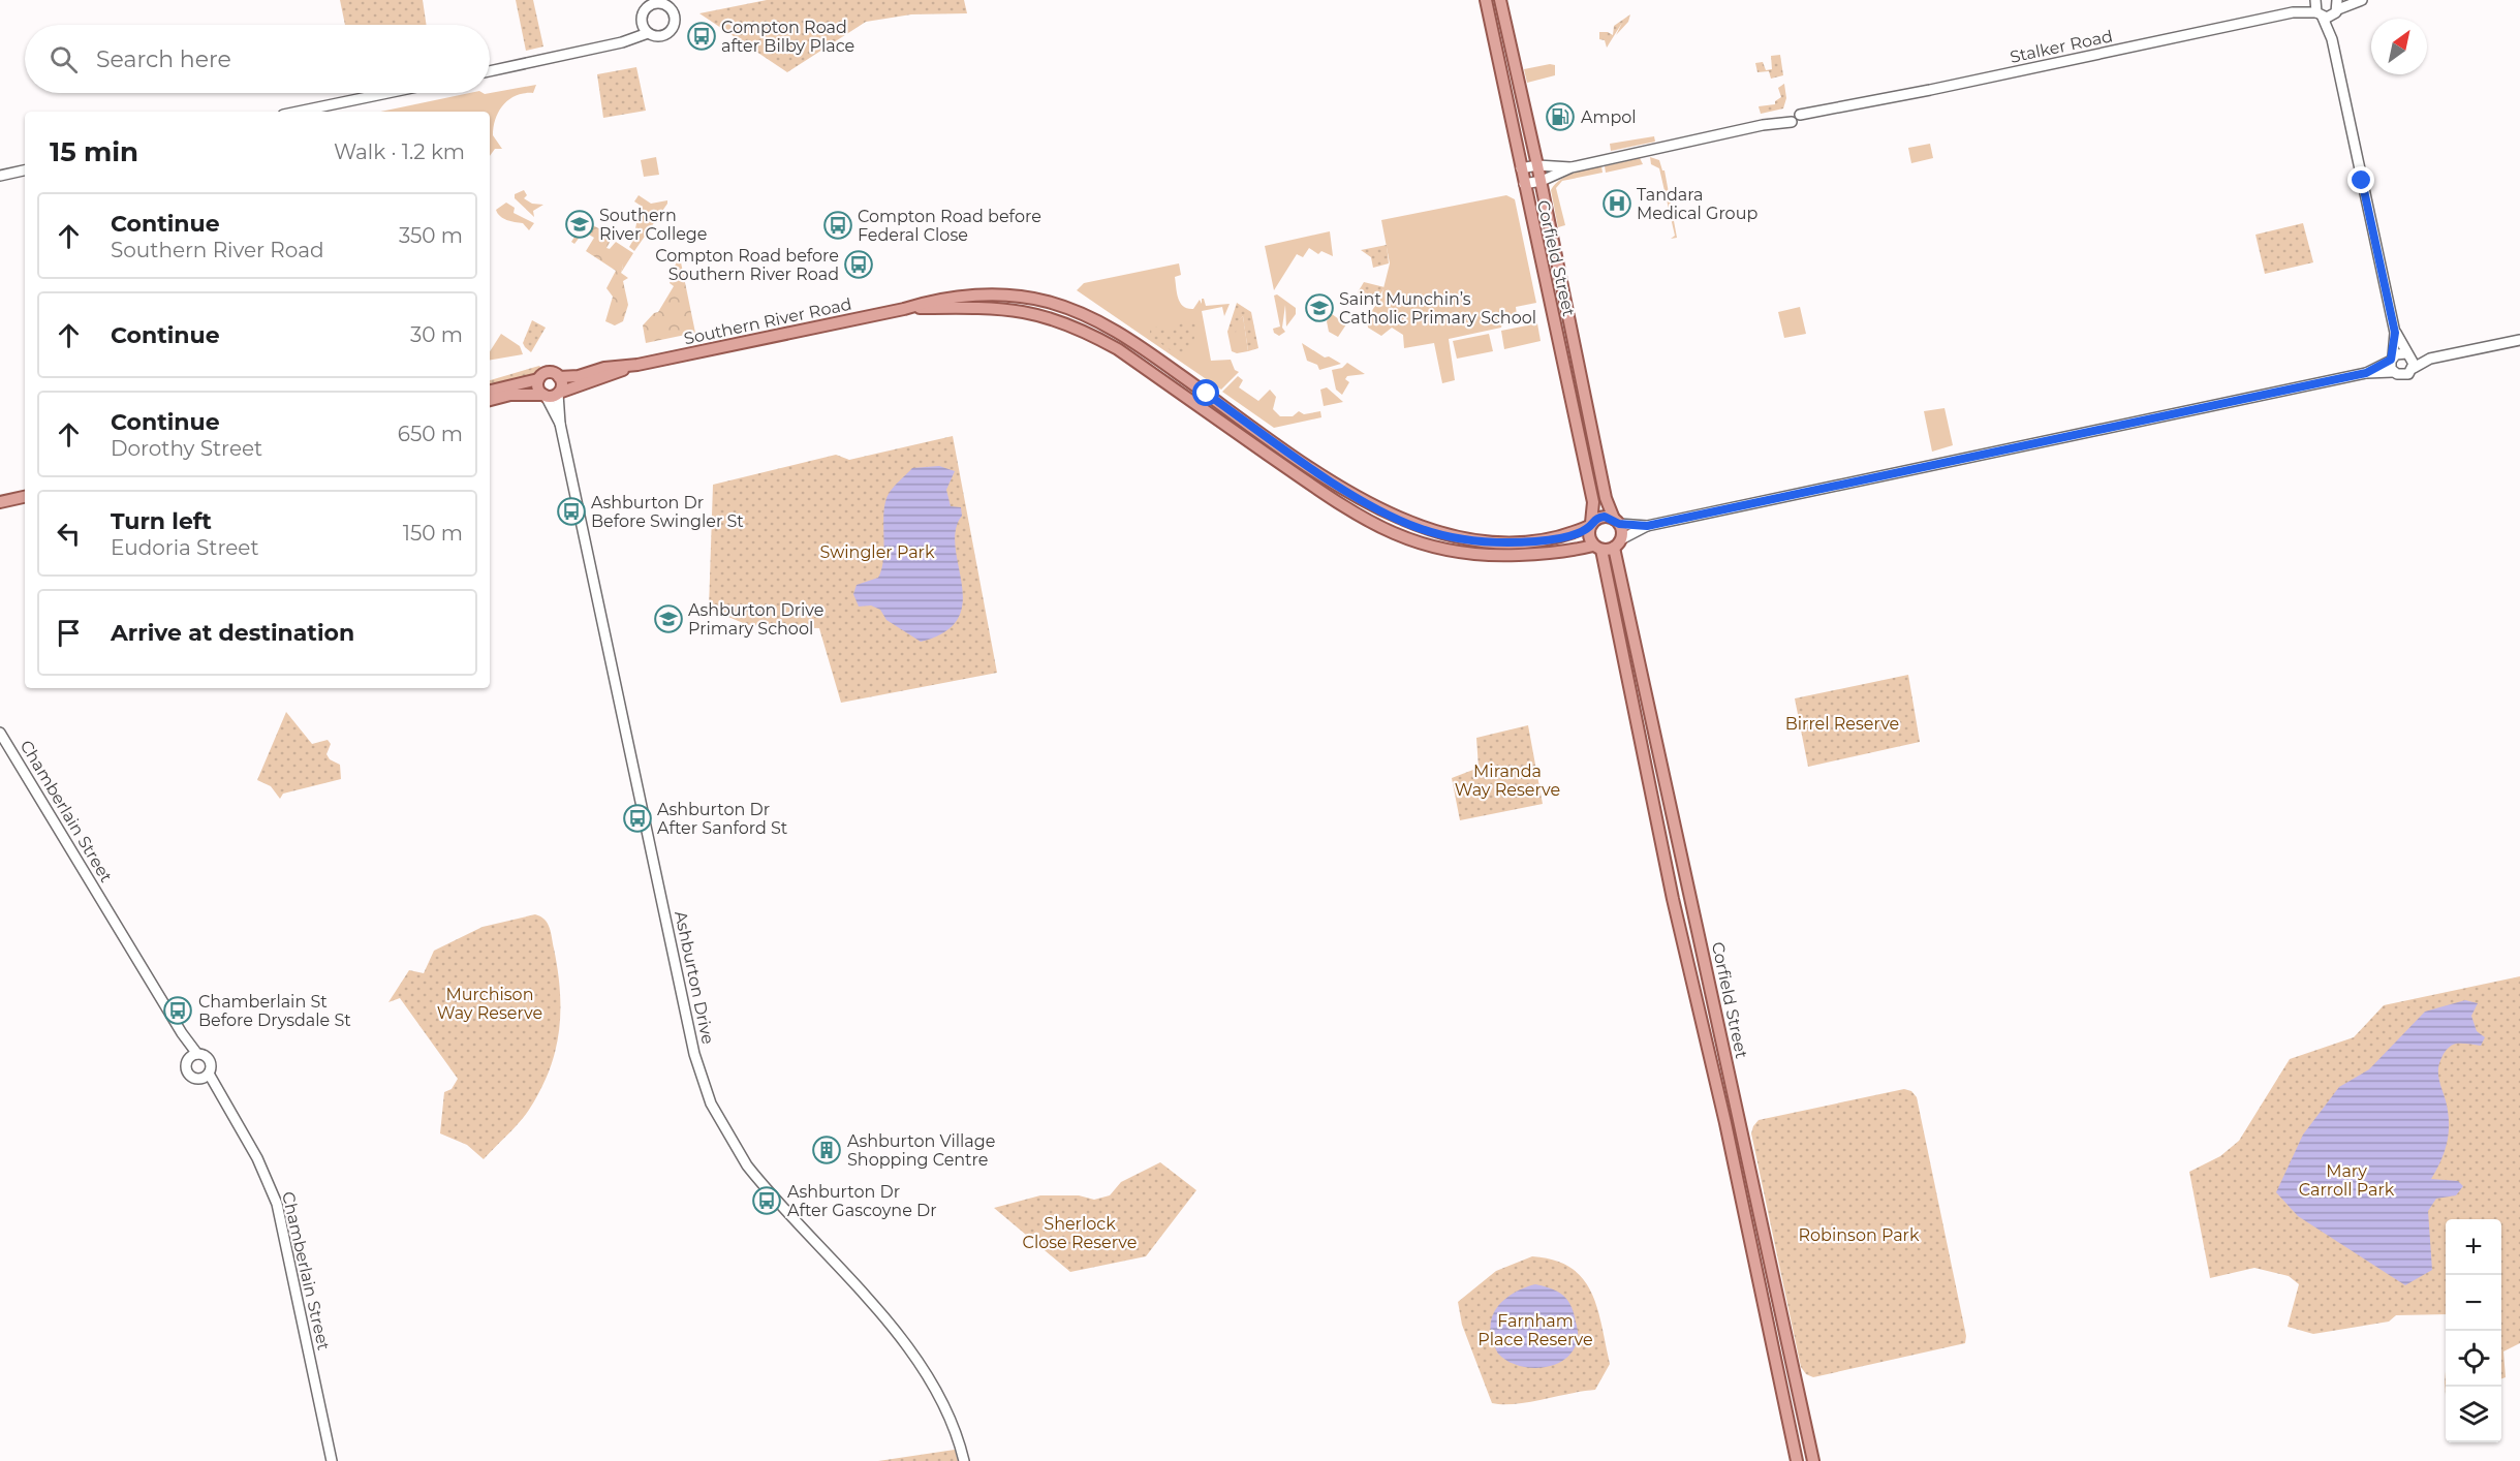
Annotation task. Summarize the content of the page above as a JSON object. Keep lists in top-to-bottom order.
{
  "streets": {
    "main road": [
      "Stalker Road",
      "Corfield Street",
      "Southern River Road",
      "Chamberlain Street",
      "Ashburton Drive"
    ]
  },
  "crossings": [
    ["Stalker Road", "Corfield Street"],
    ["Corfield Street", "Southern River Road"],
    ["Southern River Road", "Ashburton Drive"]
  ],
  "parks": [
    "Swingler Park",
    "Birrel Reserve",
    "Miranda Way Reserve",
    "Murchison Way Reserve",
    "Mary Carroll Park",
    "Sherlock Close Reserve",
    "Robinson Park",
    "Farnham Place Reserve"
  ],
  "places": {
    "bus stop": [
      "Compton Road after Bilby Place",
      "Compton Road before Federal Close",
      "Compton Road before Southern River Road",
      "Ashburton Dr Before Swingler St",
      "Ashburton Dr After Sanford St",
      "Chamberlain St Before Drysdale St",
      "Ashburton Dr After Gascoyne Dr"
    ],
    "fuel station": ["Ampol"],
    "hospital": ["Tandara Medical Group"],
    "school or university": ["Southern River College", "Saint Munchin’s Catholic Primary School", "Ashburton Drive Primary School"],
    "building": ["Ashburton Village Shopping Centre"]
  },
  "north": "top right",
  "page": {
    "search": "Search here",
    "heading": ["15 min", "Walk · 1.2 km"],
    "list": [
      ["Continue", "Southern River Road", "350 m"],
      ["Continue", "30 m"],
      ["Continue", "Dorothy Street", "650 m"],
      ["Turn left", "Eudoria Street", "150 m"],
      "Arrive at destination"
    ],
    "map_buttons": ["+", "−"]
  }
}
